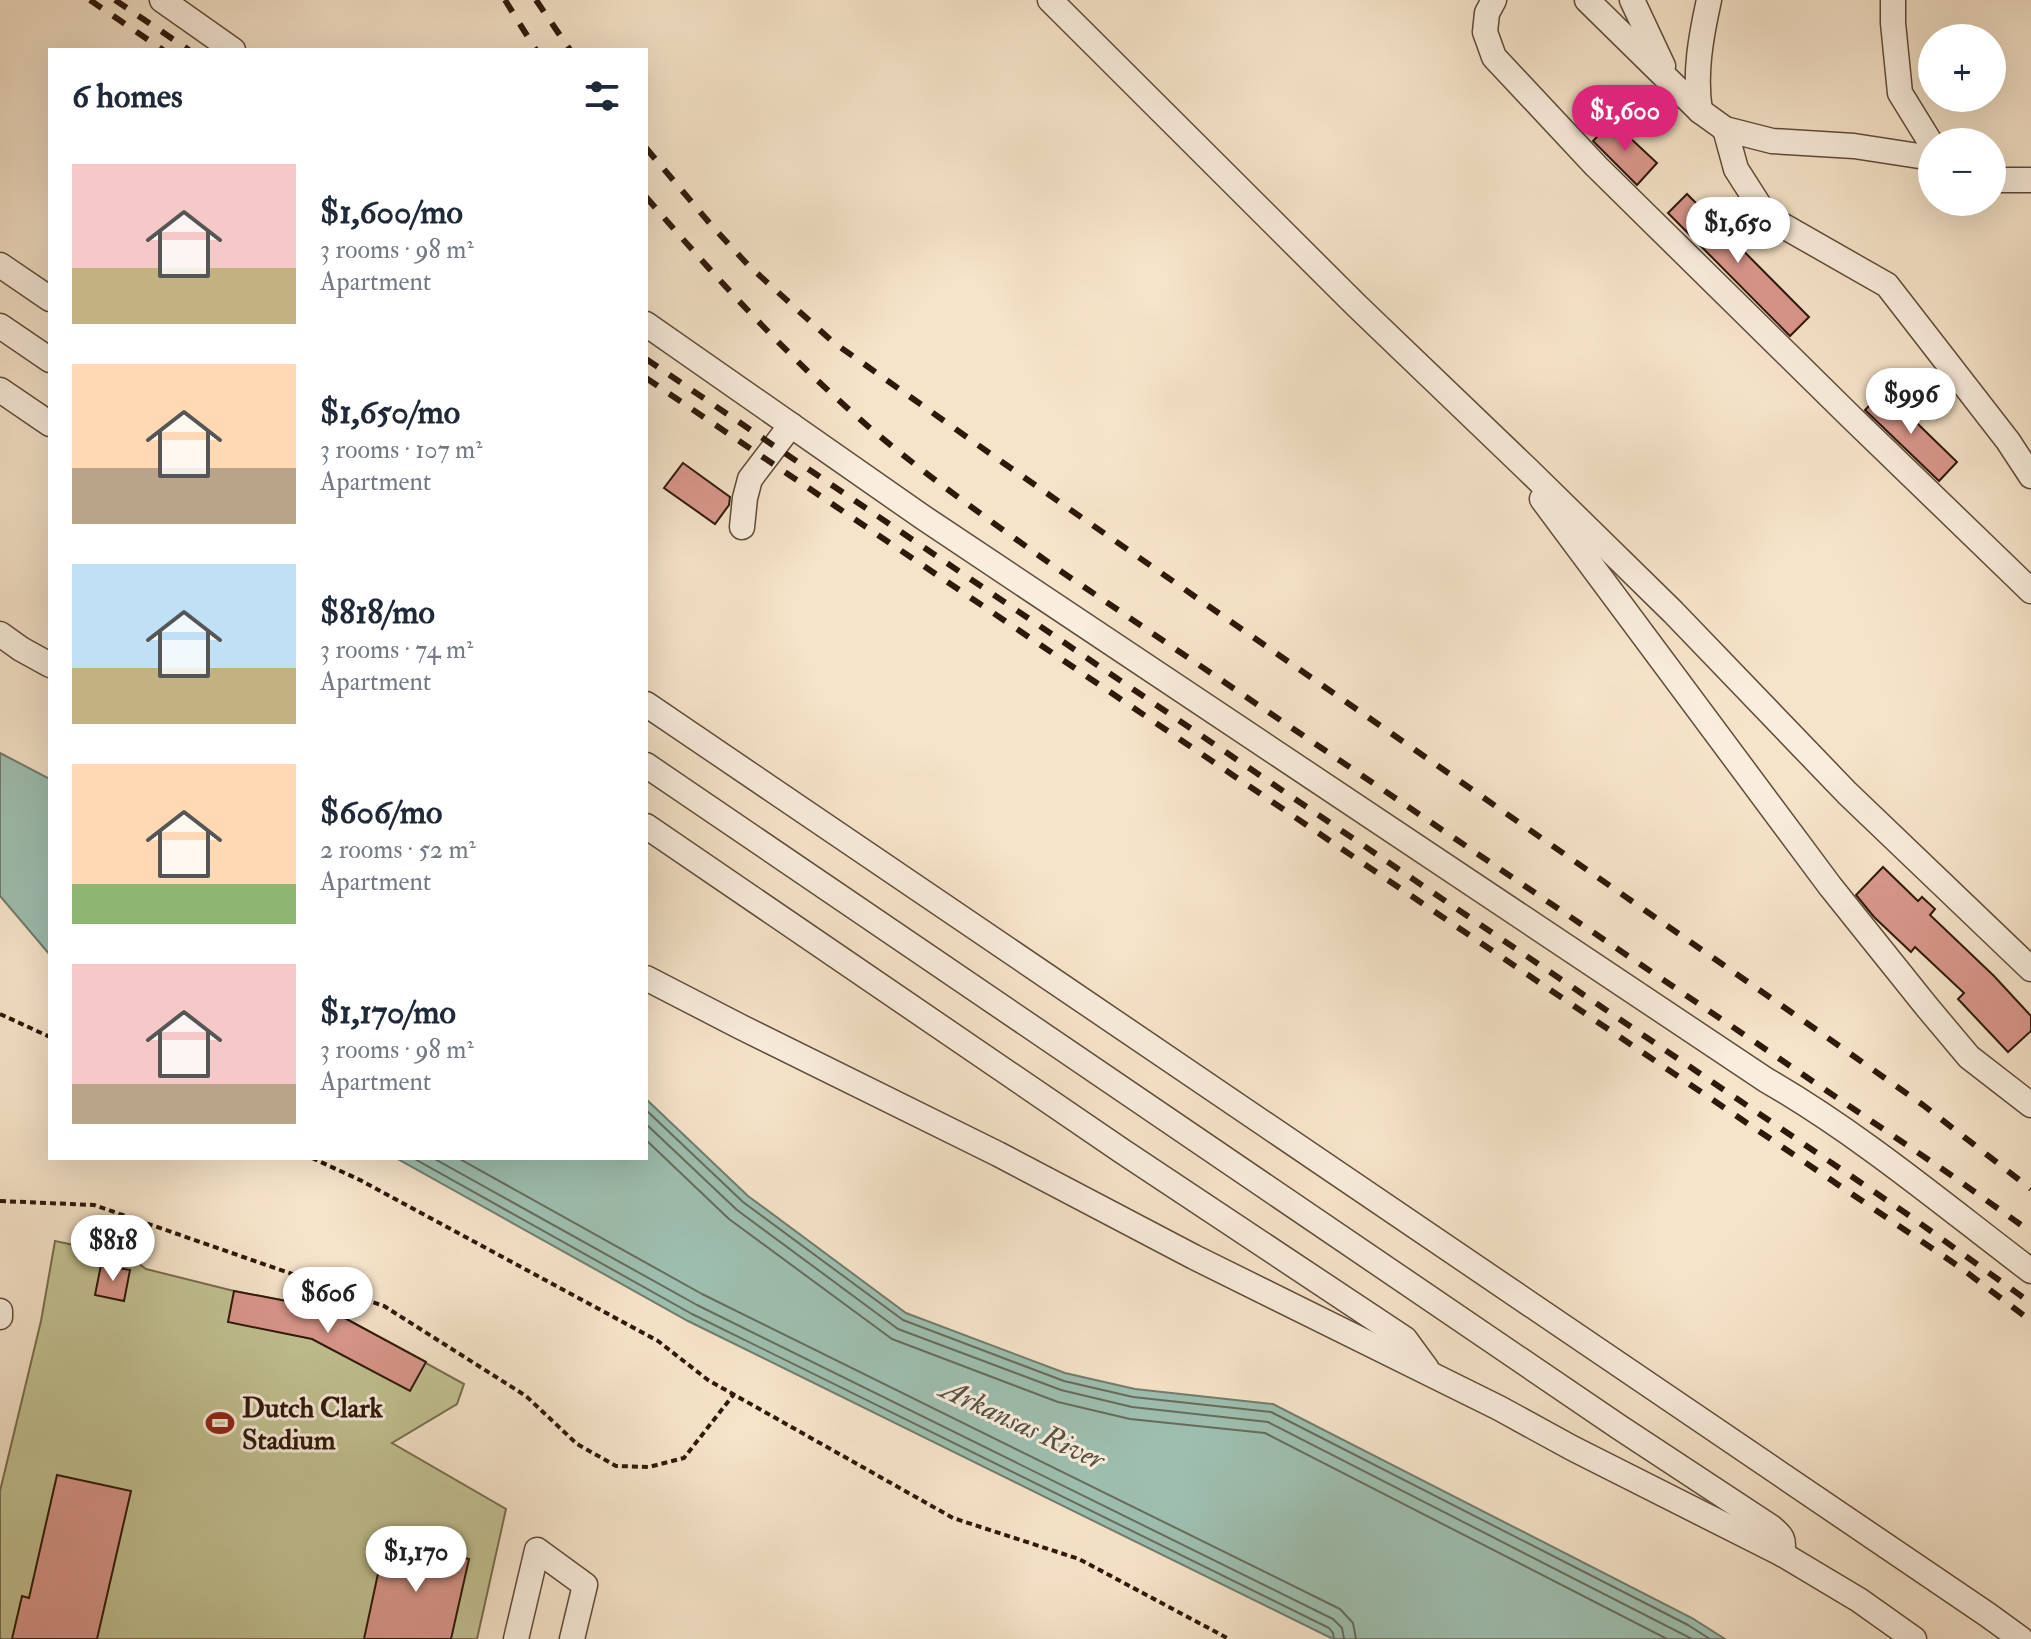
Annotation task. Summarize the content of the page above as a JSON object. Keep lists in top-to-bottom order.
{
  "water": ["Arkansas River"],
  "places": {
    "sports": ["Dutch Clark Stadium"]
  },
  "page": {
    "map_buttons": ["+", "−"],
    "heading": "6 homes",
    "price": [
      "$1,600",
      "$1,650",
      "$996",
      "$818",
      "$606",
      "$1,170"
    ],
    "list": [
      {
        "name": "$1,600/mo",
        "note": "3 rooms · 98 m² · Apartment"
      },
      {
        "name": "$1,650/mo",
        "note": "3 rooms · 107 m² · Apartment"
      },
      {
        "name": "$818/mo",
        "note": "3 rooms · 74 m² · Apartment"
      },
      {
        "name": "$606/mo",
        "note": "2 rooms · 52 m² · Apartment"
      },
      {
        "name": "$1,170/mo",
        "note": "3 rooms · 98 m² · Apartment"
      }
    ]
  }
}
